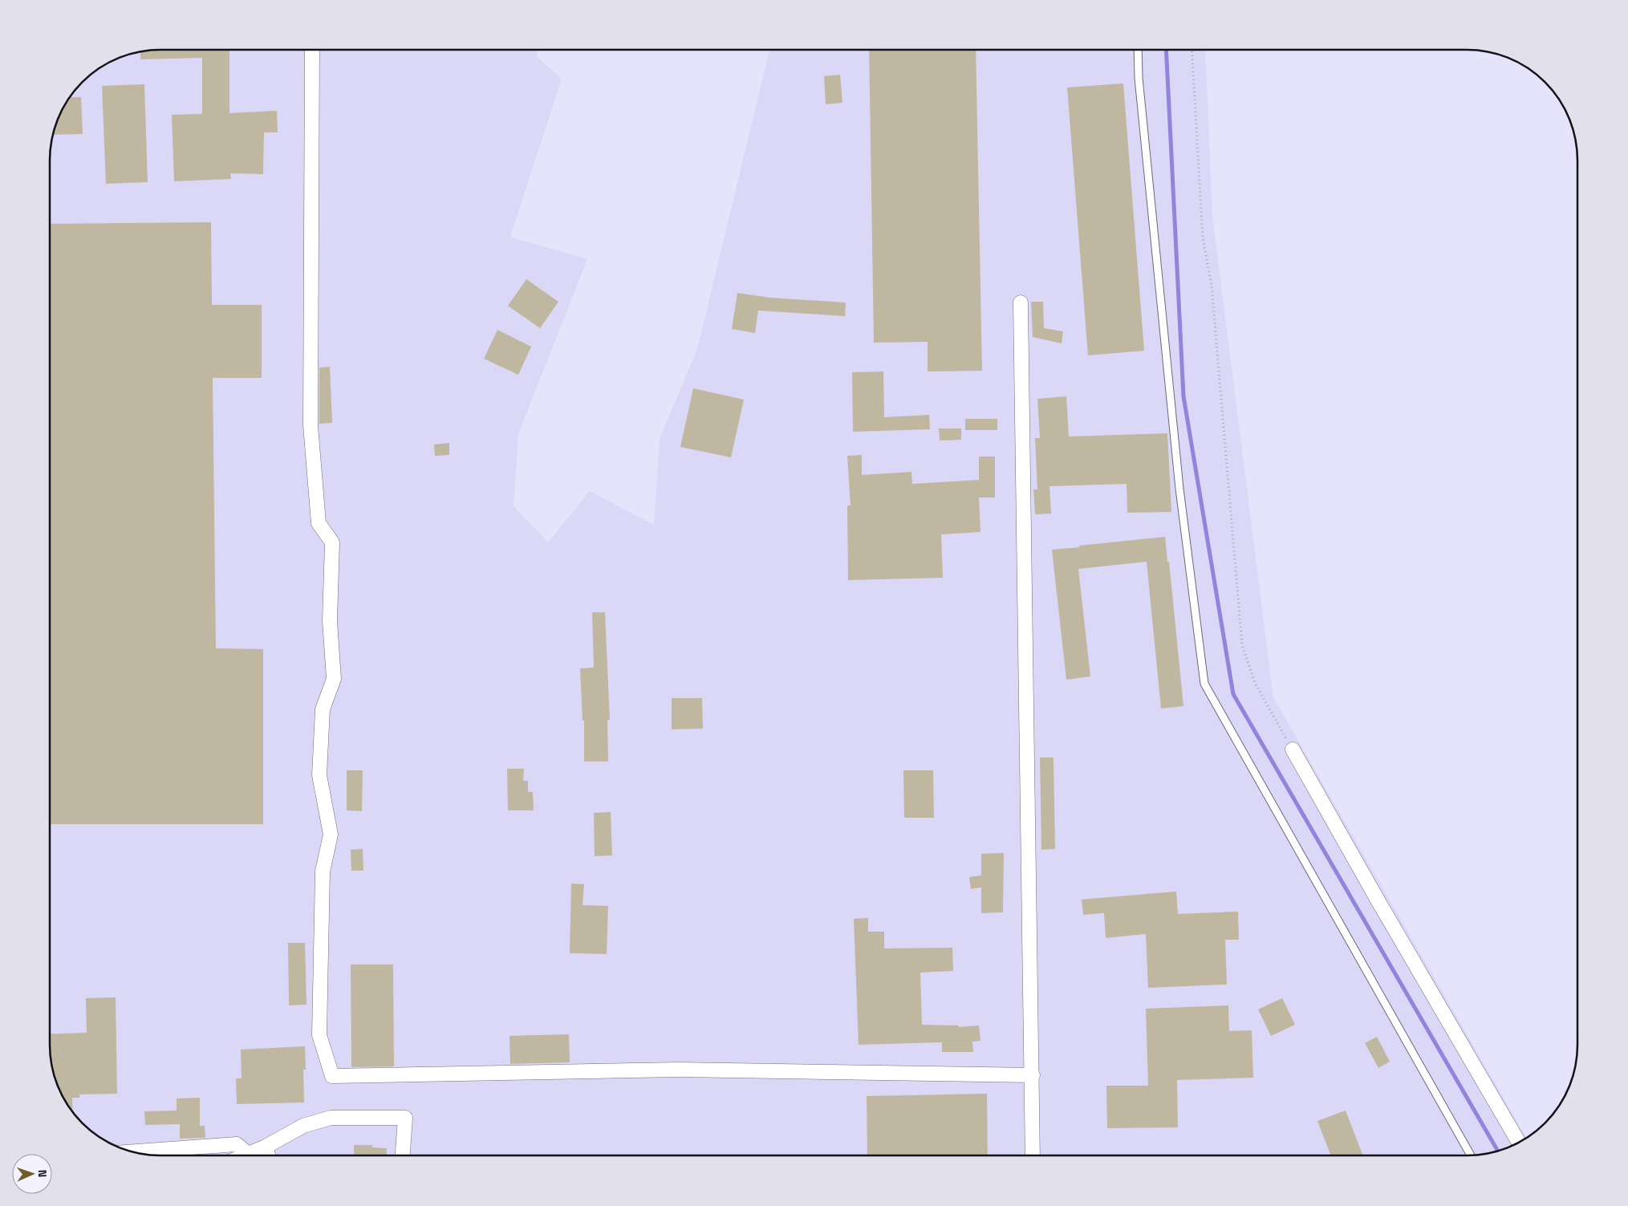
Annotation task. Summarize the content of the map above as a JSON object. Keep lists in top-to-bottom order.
{
  "north": "right"
}
